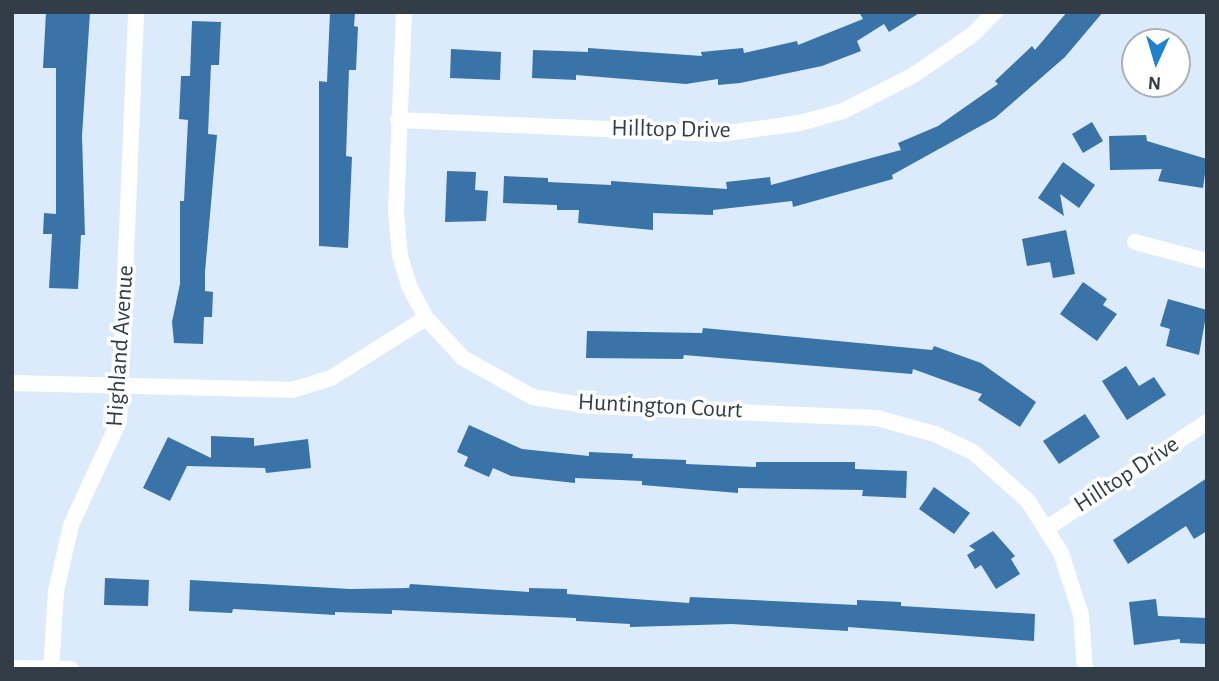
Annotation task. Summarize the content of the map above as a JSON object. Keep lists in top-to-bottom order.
{
  "streets": {
    "street": ["Hilltop Drive", "Highland Avenue", "Huntington Court"]
  },
  "crossings": [
    ["Hilltop Drive", "Huntington Court"]
  ],
  "north": "bottom"
}
